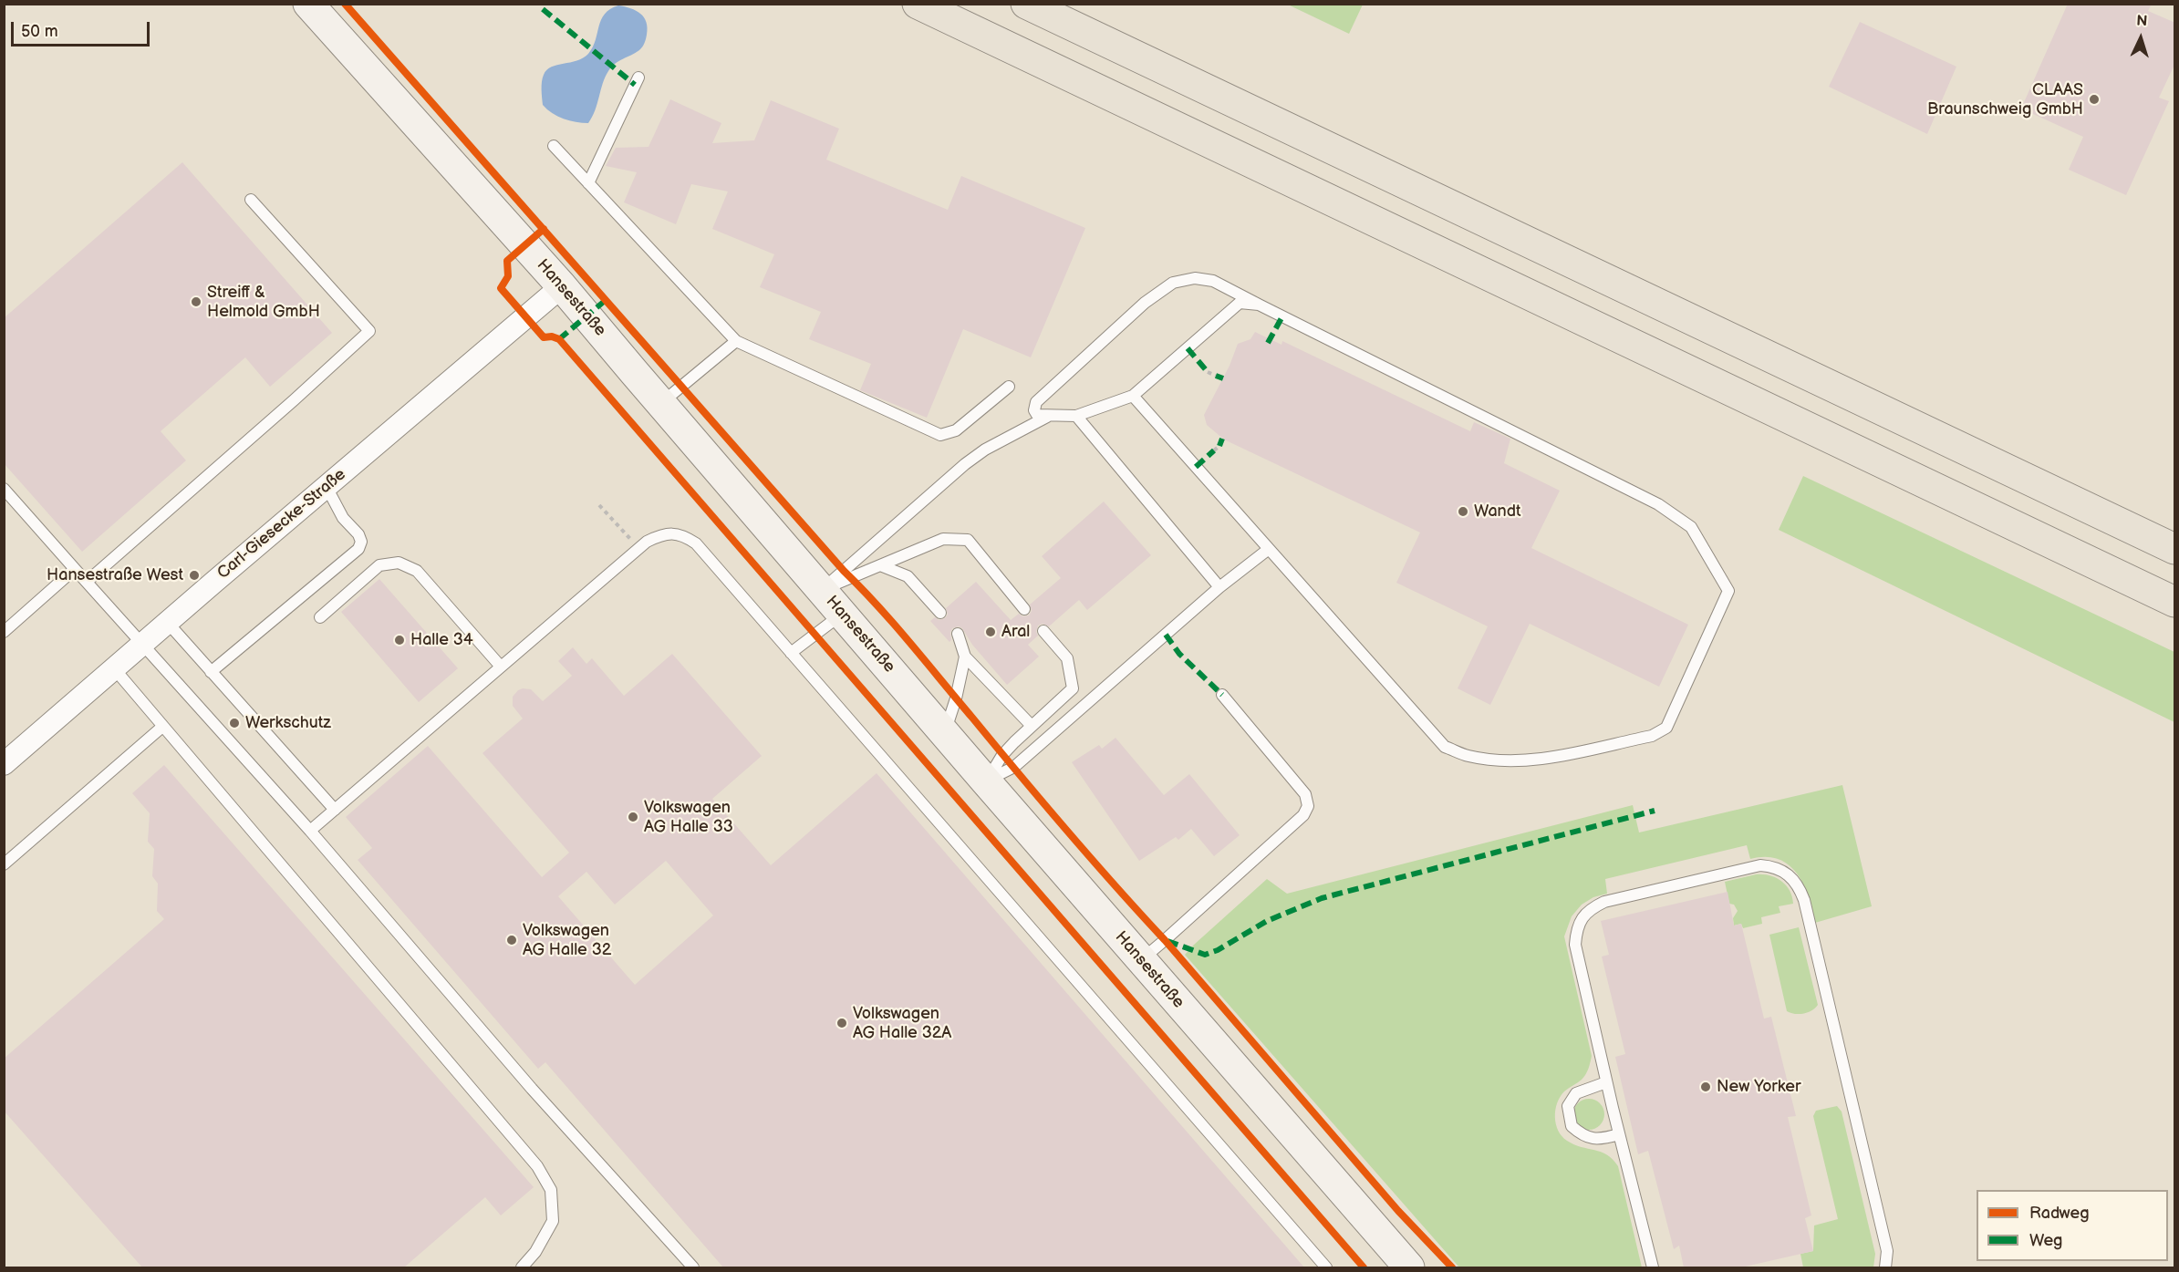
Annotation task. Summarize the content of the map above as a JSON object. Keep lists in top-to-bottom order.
{
  "streets": {
    "main road": ["Hansestraße"],
    "street": ["Carl-Giesecke-Straße"]
  },
  "crossings": [
    ["Hansestraße", "Carl-Giesecke-Straße"]
  ],
  "places": [
    "CLAAS Braunschweig GmbH",
    "Streiff & Helmold GmbH",
    "Wandt",
    "Hansestraße West",
    "Aral",
    "Halle 34",
    "Werkschutz",
    "Volkswagen AG Halle 33",
    "Volkswagen AG Halle 32",
    "Volkswagen AG Halle 32A",
    "New Yorker"
  ],
  "legend": ["Radweg", "Weg"],
  "scale_bar": "50 m",
  "north": "top"
}
